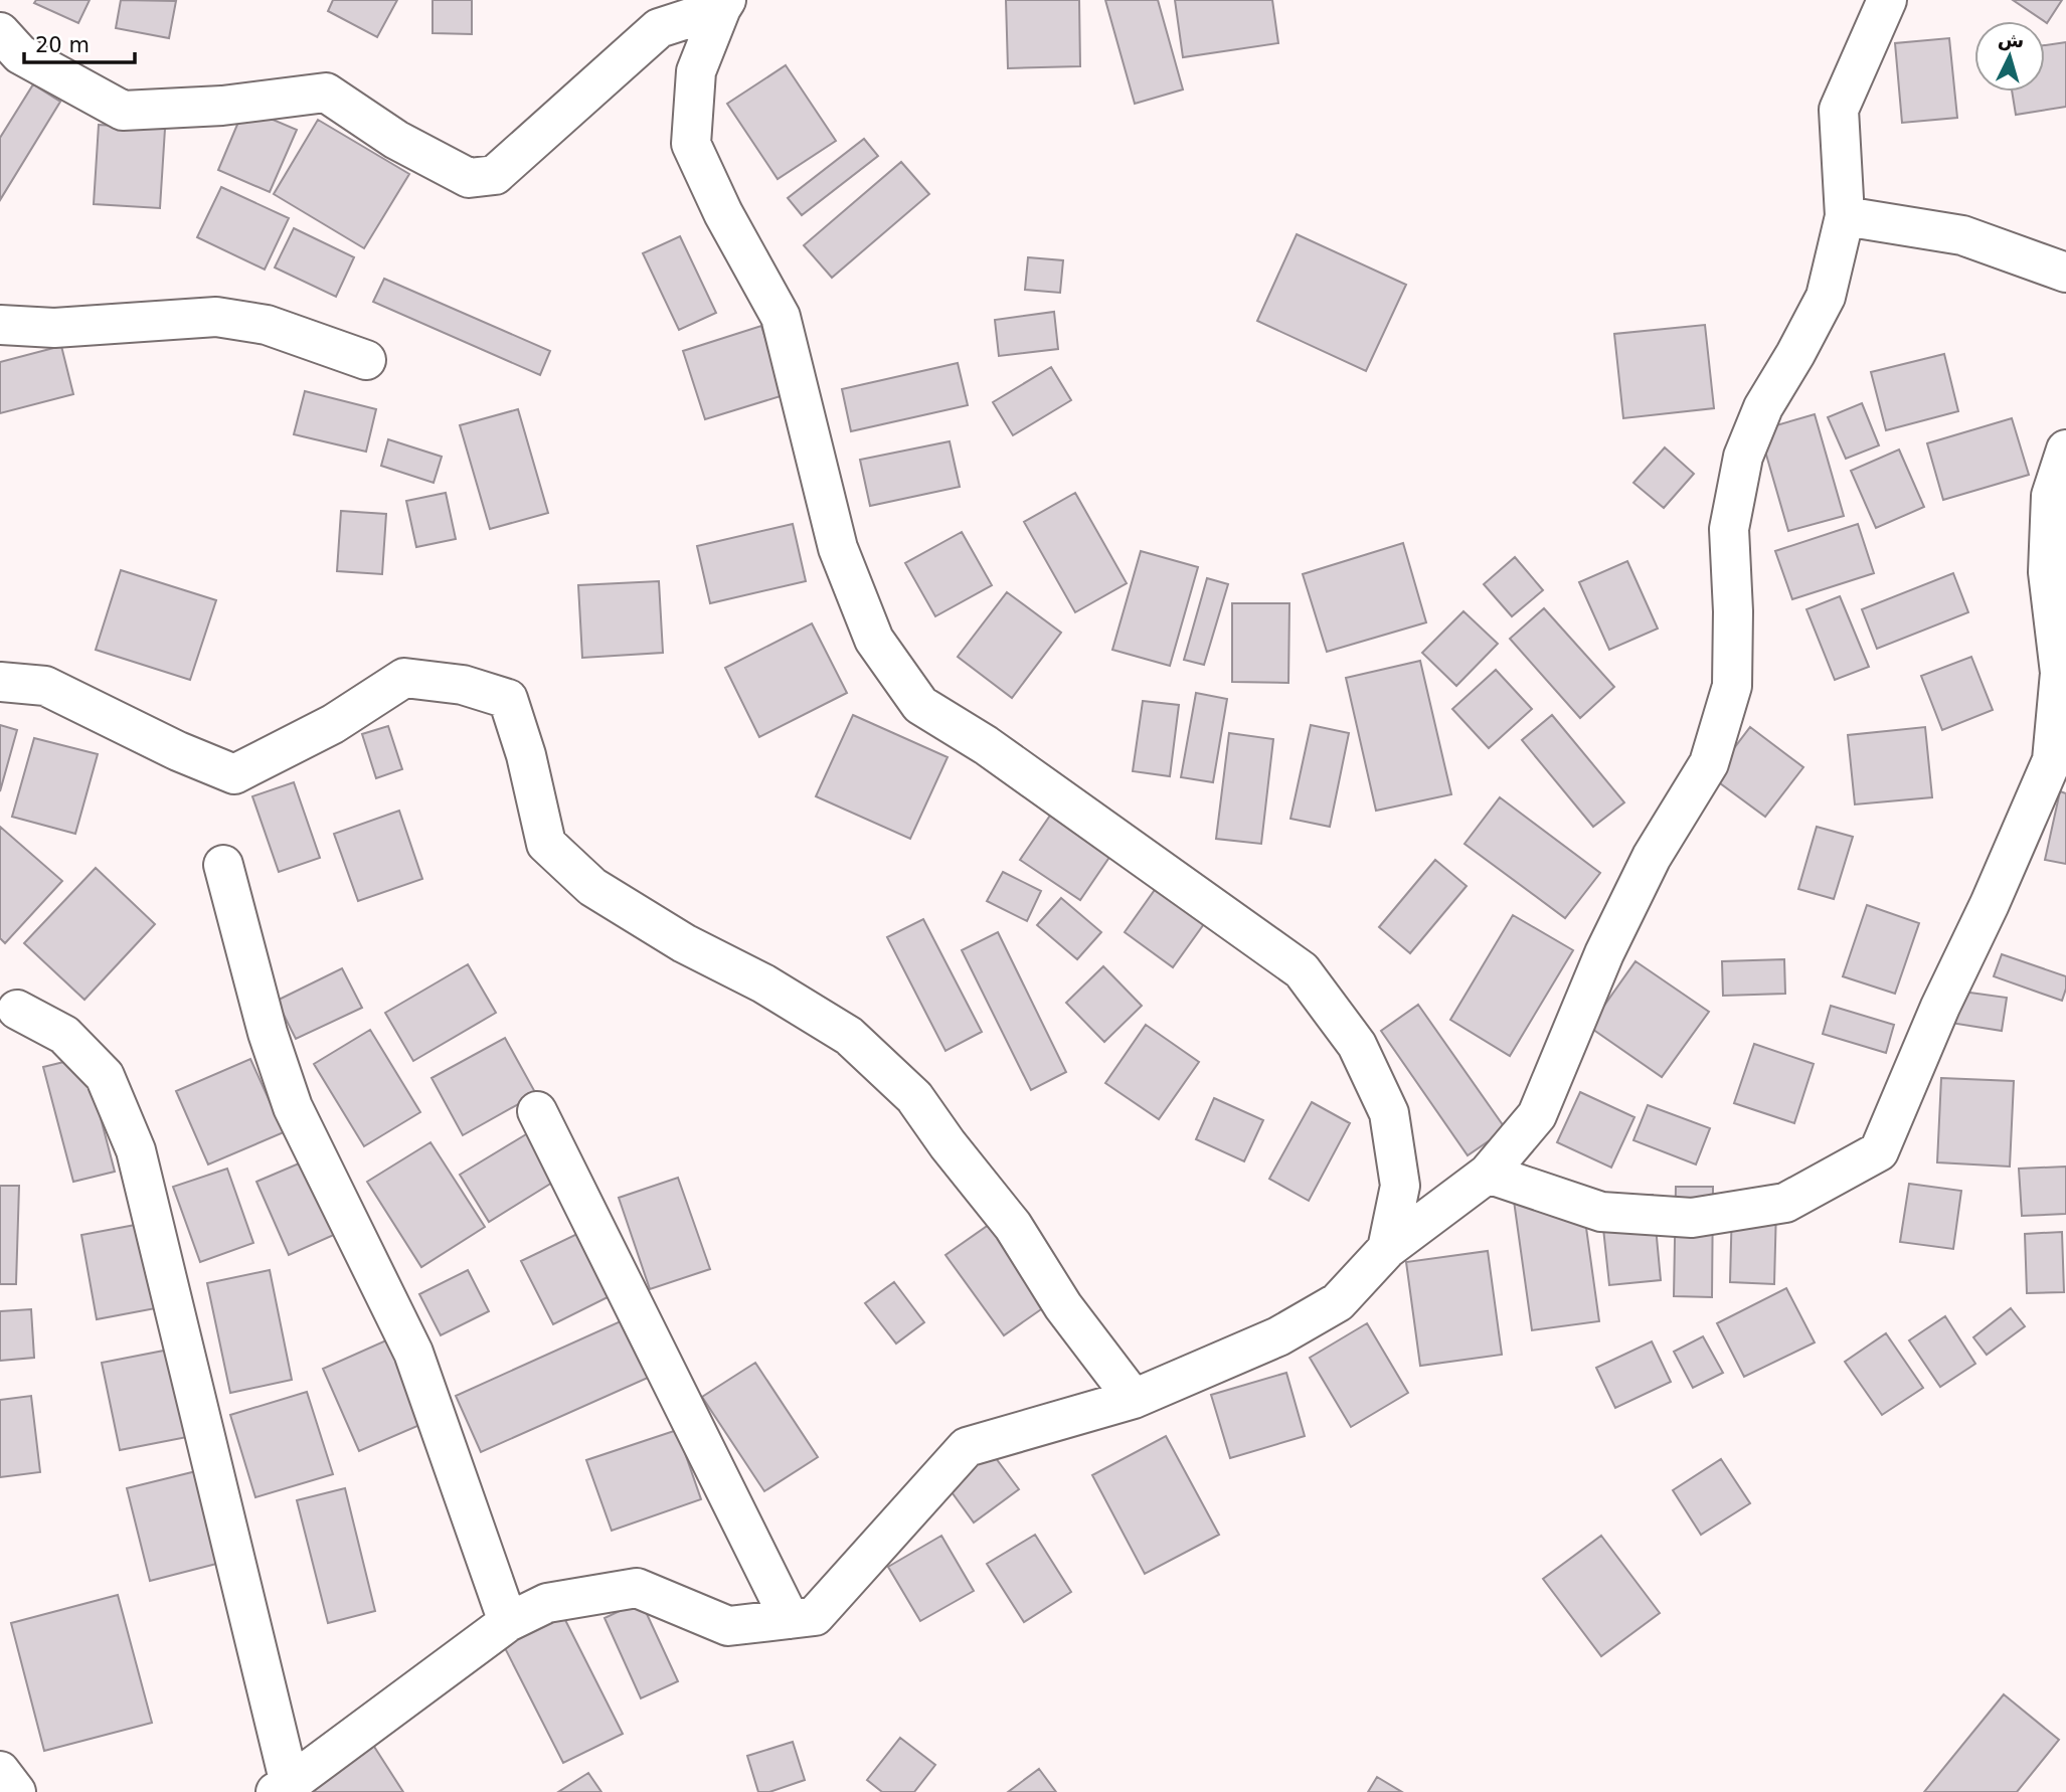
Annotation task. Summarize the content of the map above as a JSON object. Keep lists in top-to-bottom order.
{
  "scale_bar": "20 m",
  "north": "top"
}
